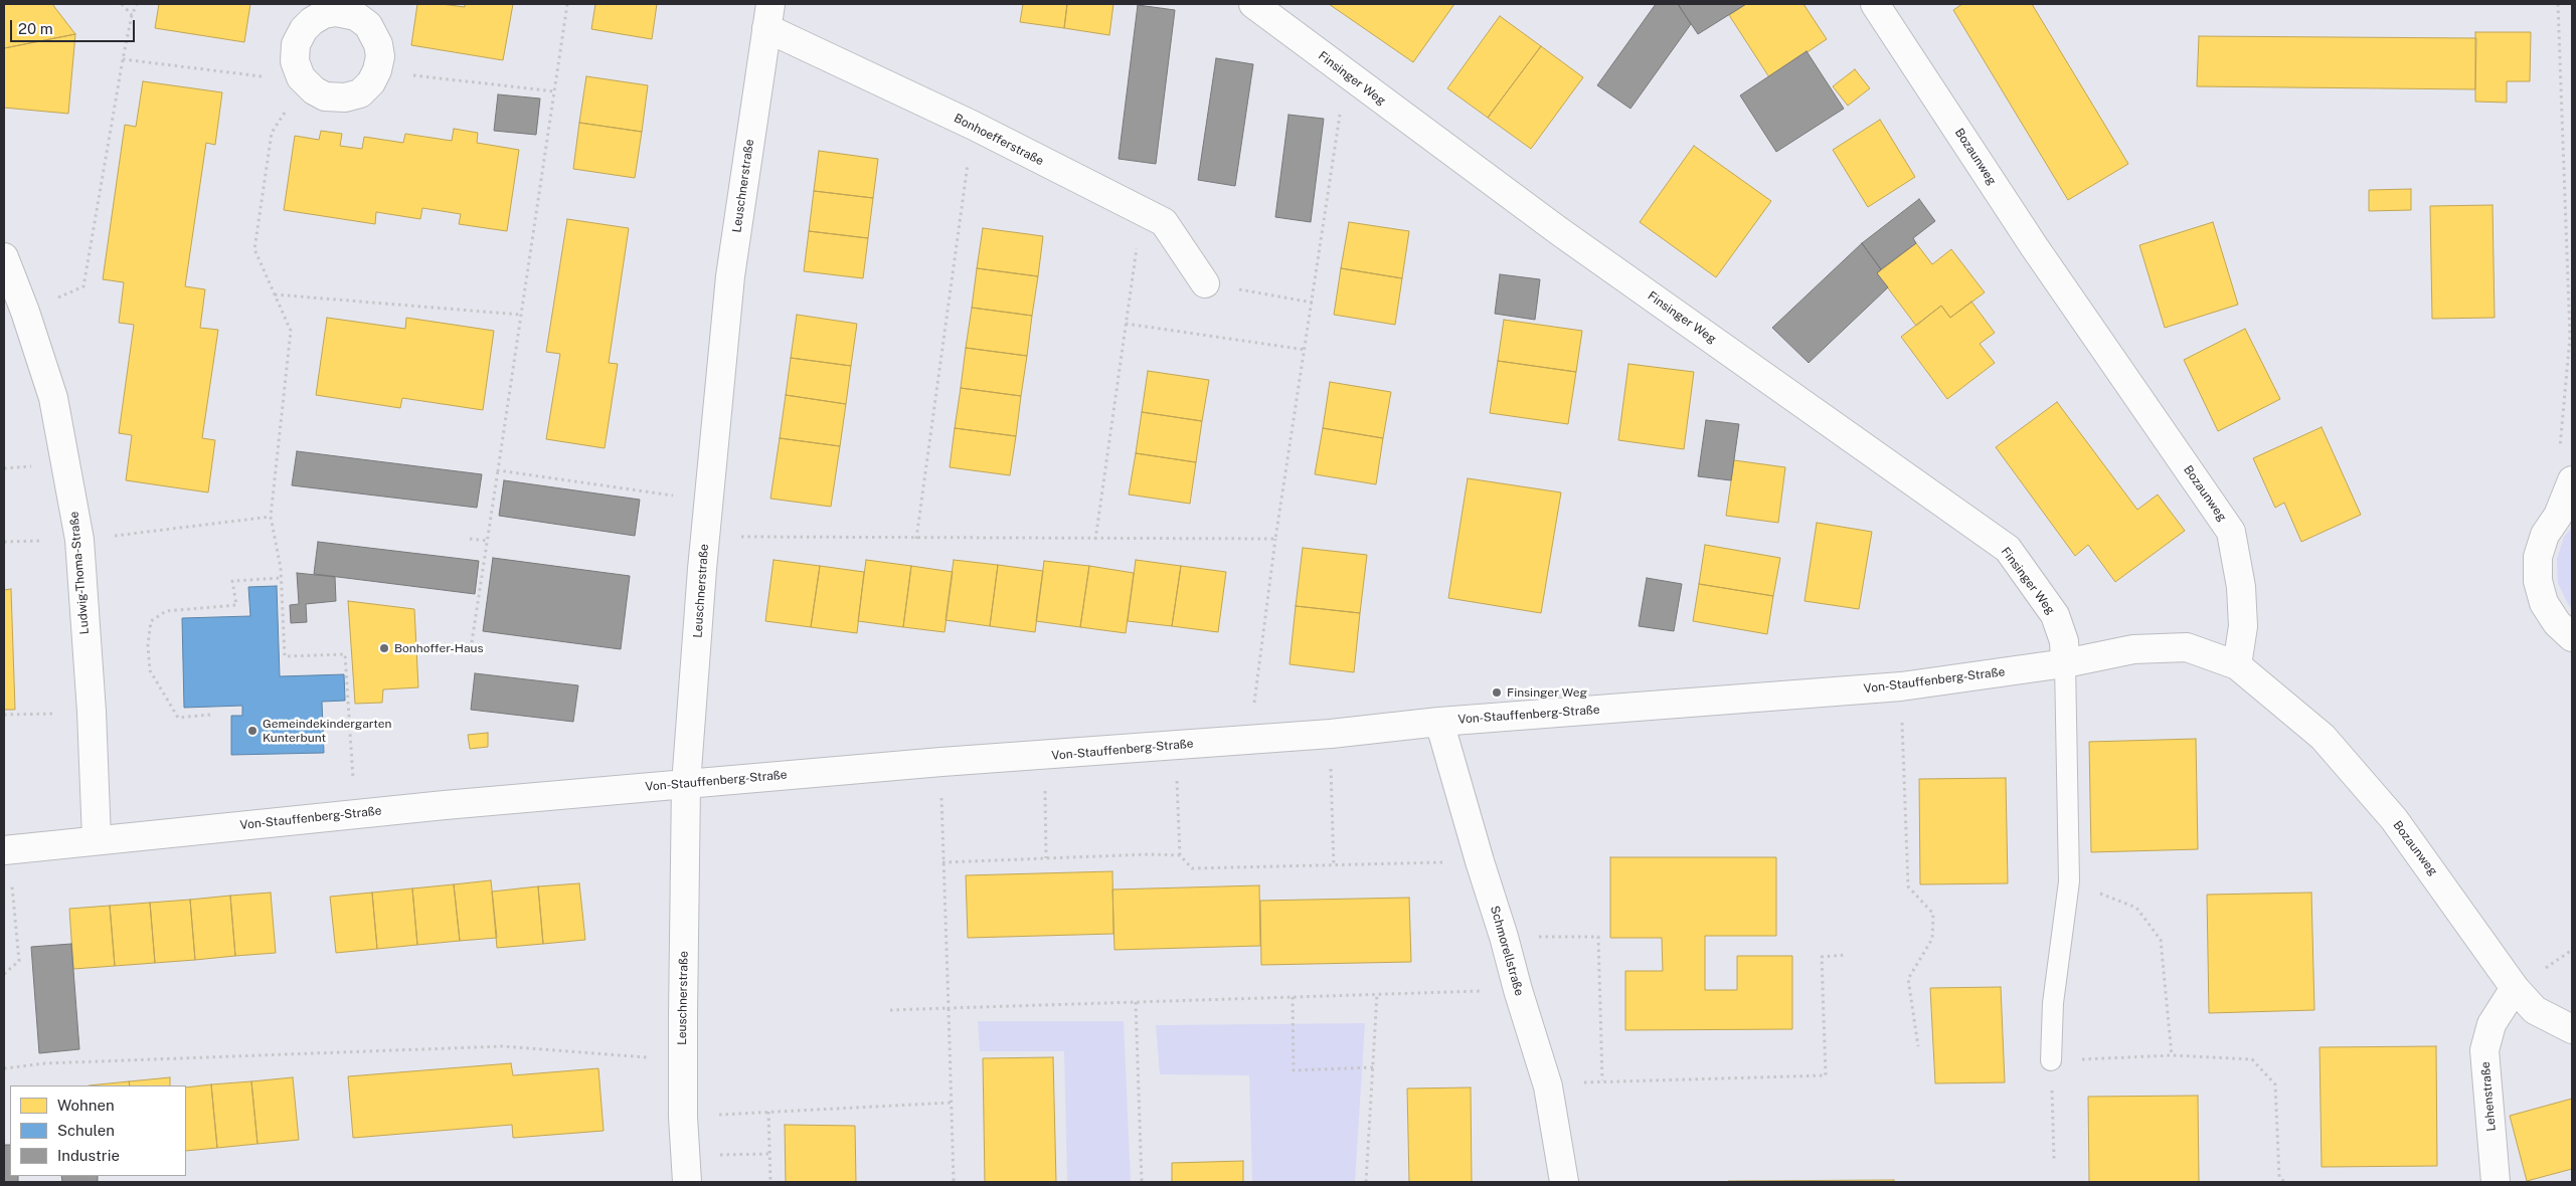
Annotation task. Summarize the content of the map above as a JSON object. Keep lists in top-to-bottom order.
{
  "streets": {
    "street": [
      "Finsinger Weg",
      "Bonhoefferstraße",
      "Bozaunweg",
      "Leuschnerstraße",
      "Ludwig-Thoma-Straße",
      "Von-Stauffenberg-Straße",
      "Schmorellstraße",
      "Lehenstraße"
    ]
  },
  "crossings": [
    ["Finsinger Weg", "Von-Stauffenberg-Straße"],
    ["Bonhoefferstraße", "Leuschnerstraße"],
    ["Bozaunweg", "Von-Stauffenberg-Straße"],
    ["Bozaunweg", "Lehenstraße"],
    ["Leuschnerstraße", "Von-Stauffenberg-Straße"],
    ["Ludwig-Thoma-Straße", "Von-Stauffenberg-Straße"],
    ["Von-Stauffenberg-Straße", "Schmorellstraße"]
  ],
  "places": ["Bonhoffer-Haus", "Finsinger Weg", "Gemeindekindergarten Kunterbunt"],
  "legend": ["Wohnen", "Schulen", "Industrie"],
  "scale_bar": "20 m"
}
